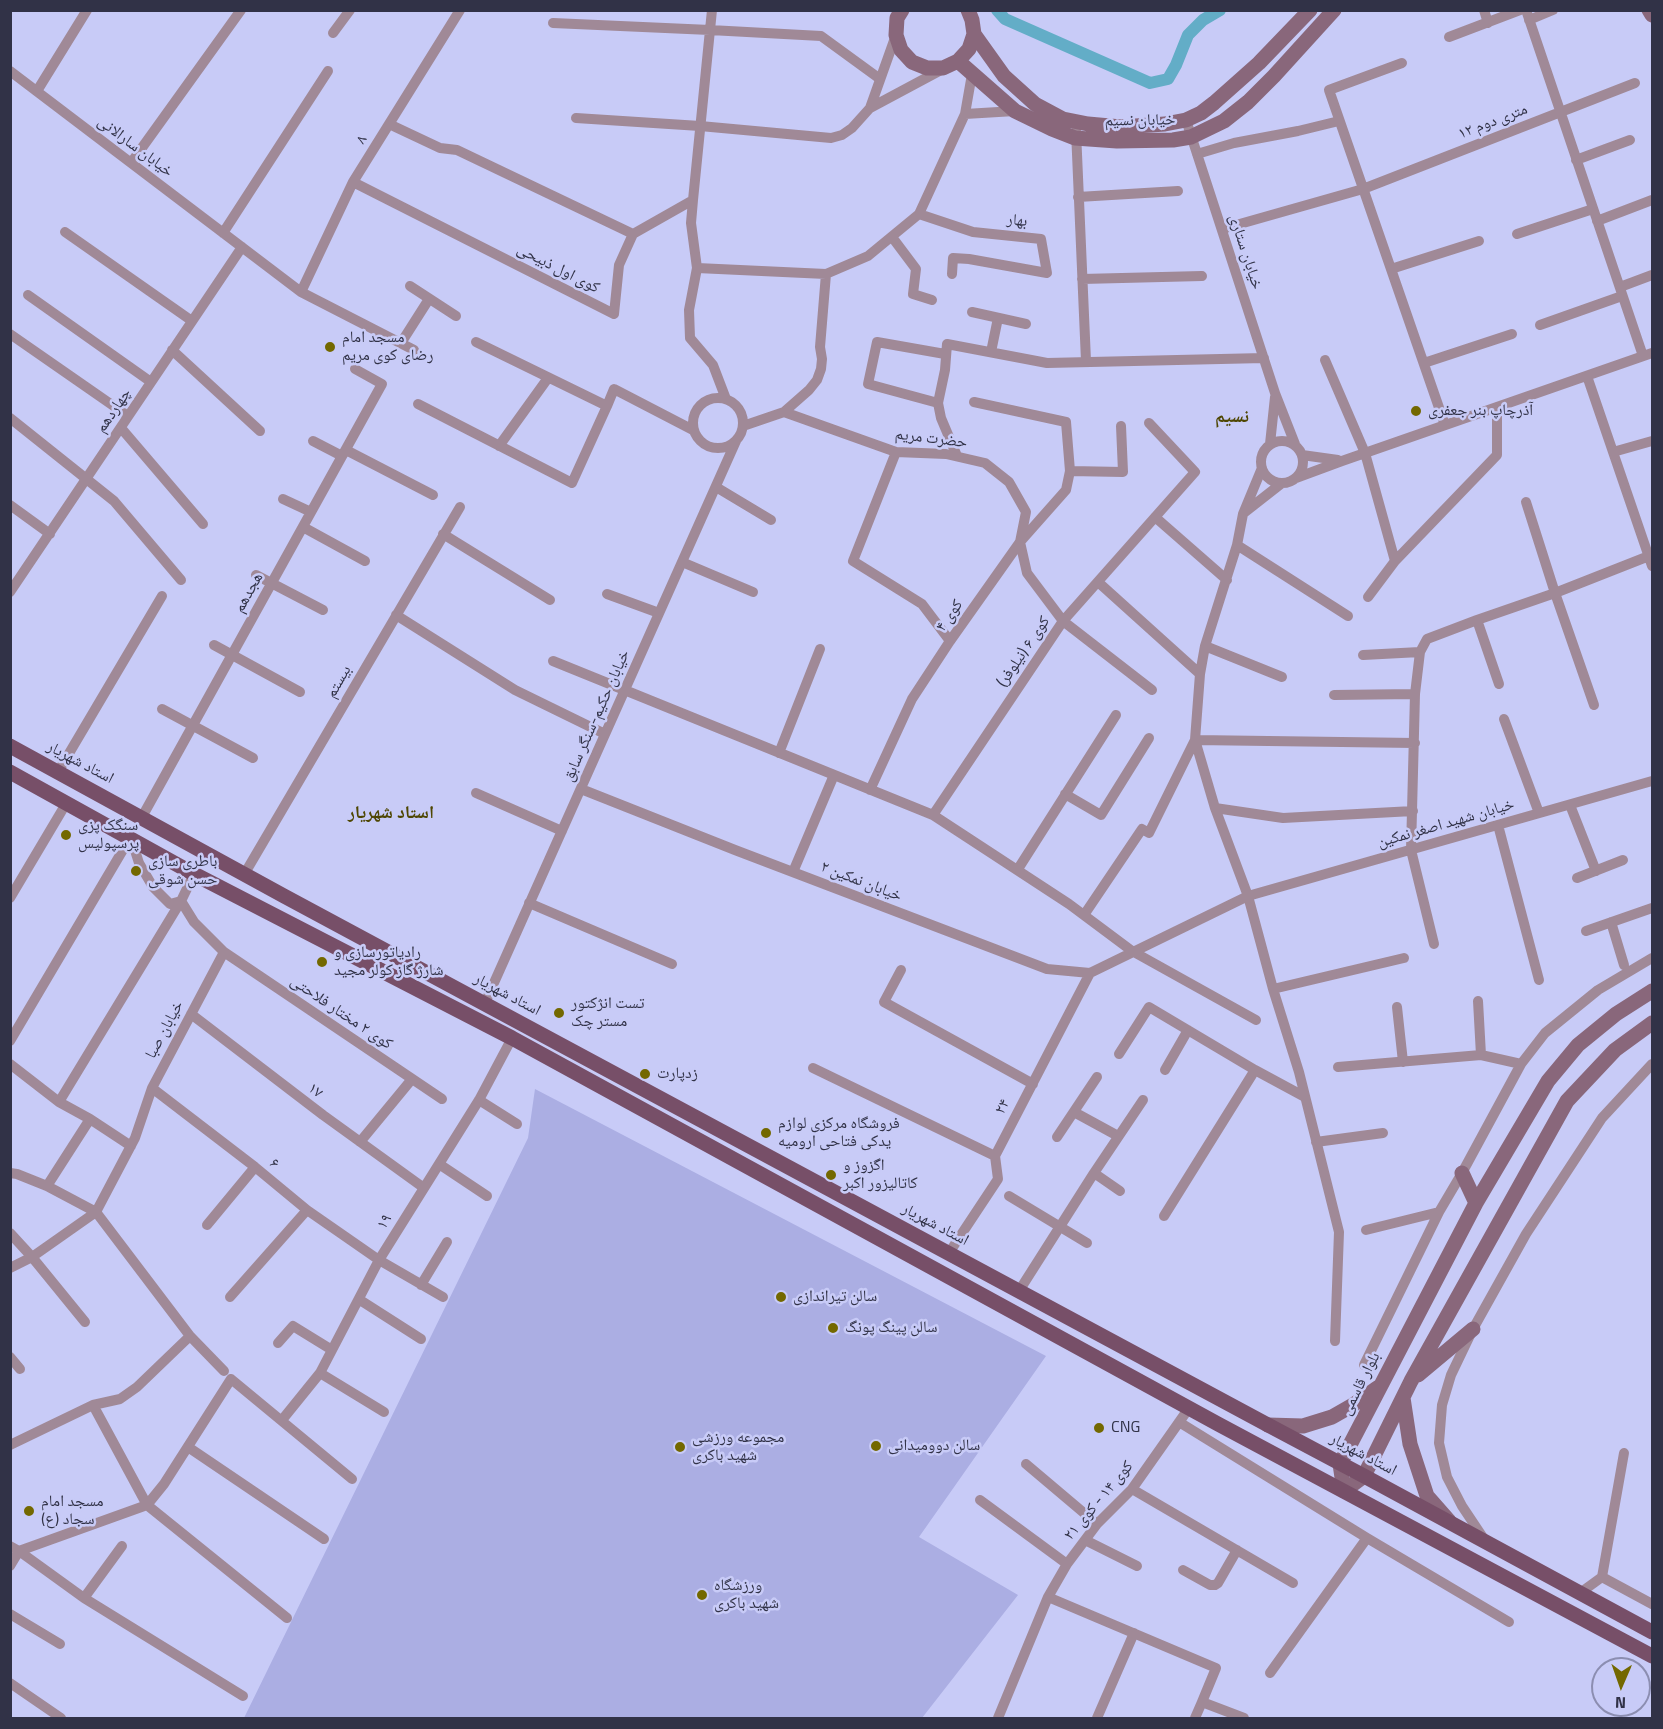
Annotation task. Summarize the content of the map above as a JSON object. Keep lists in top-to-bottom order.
{
  "streets": {
    "main road": ["خیابان نسیم", "استاد شهریار", "بلوار قاسمی"],
    "street": [
      "۱۲ متری دوم",
      "۸",
      "خیابان سارالانی",
      "بهار",
      "خیابان ستاری",
      "کوی اول ذبیحی",
      "چهاردهم",
      "حضرت مریم",
      "هجدهم",
      "کوی ۴",
      "کوی ۶ (نیلوفر)",
      "بیستم",
      "خیابان حکیم-سنگر سابق",
      "خیابان شهید اصغر نمکین",
      "خیابان نمکین ۲",
      "کوی ۲ مختار فلاحتی",
      "خیابان صبا",
      "۱۷",
      "۲۴",
      "۶",
      "۱۹",
      "کوی ۱۴ - کوی ۲۱"
    ]
  },
  "crossings": [
    ["خیابان نسیم", "خیابان ستاری"],
    ["۱۲ متری دوم", "خیابان ستاری"],
    ["۸", "خیابان سارالانی"],
    ["۸", "کوی اول ذبیحی"],
    ["خیابان سارالانی", "چهاردهم"],
    ["حضرت مریم", "کوی ۴"],
    ["هجدهم", "استاد شهریار"],
    ["بیستم", "استاد شهریار"],
    ["خیابان حکیم-سنگر سابق", "استاد شهریار"],
    ["خیابان حکیم-سنگر سابق", "خیابان نمکین ۲"],
    ["استاد شهریار", "۲۴"],
    ["استاد شهریار", "بلوار قاسمی"],
    ["خیابان نمکین ۲", "۲۴"],
    ["کوی ۲ مختار فلاحتی", "خیابان صبا"],
    ["خیابان صبا", "۱۷"],
    ["خیابان صبا", "۶"],
    ["۱۷", "۱۹"],
    ["۶", "۱۹"]
  ],
  "districts": ["نسیم", "استاد شهریار"],
  "places": [
    "مسجد امام رضای کوی مریم",
    "آذرچاپ بنر جعفری",
    "سنگک پزی پرسپولیس",
    "باطری سازی حسن شوقی",
    "رادیاتورسازی و شارژ گاز کولر مجید",
    "تست انژکتور مستر چک",
    "زدپارت",
    "فروشگاه مرکزی لوازم یدکی فتاحی ارومیه",
    "اگزوز و کاتالیزور اکبر",
    "سالن تیراندازی",
    "سالن پینگ پونگ",
    "CNG",
    "سالن دوومیدانی",
    "مجموعه ورزشی شهید باکری",
    "مسجد امام سجاد (ع)",
    "ورزشگاه شهید باکری"
  ],
  "north": "bottom"
}
